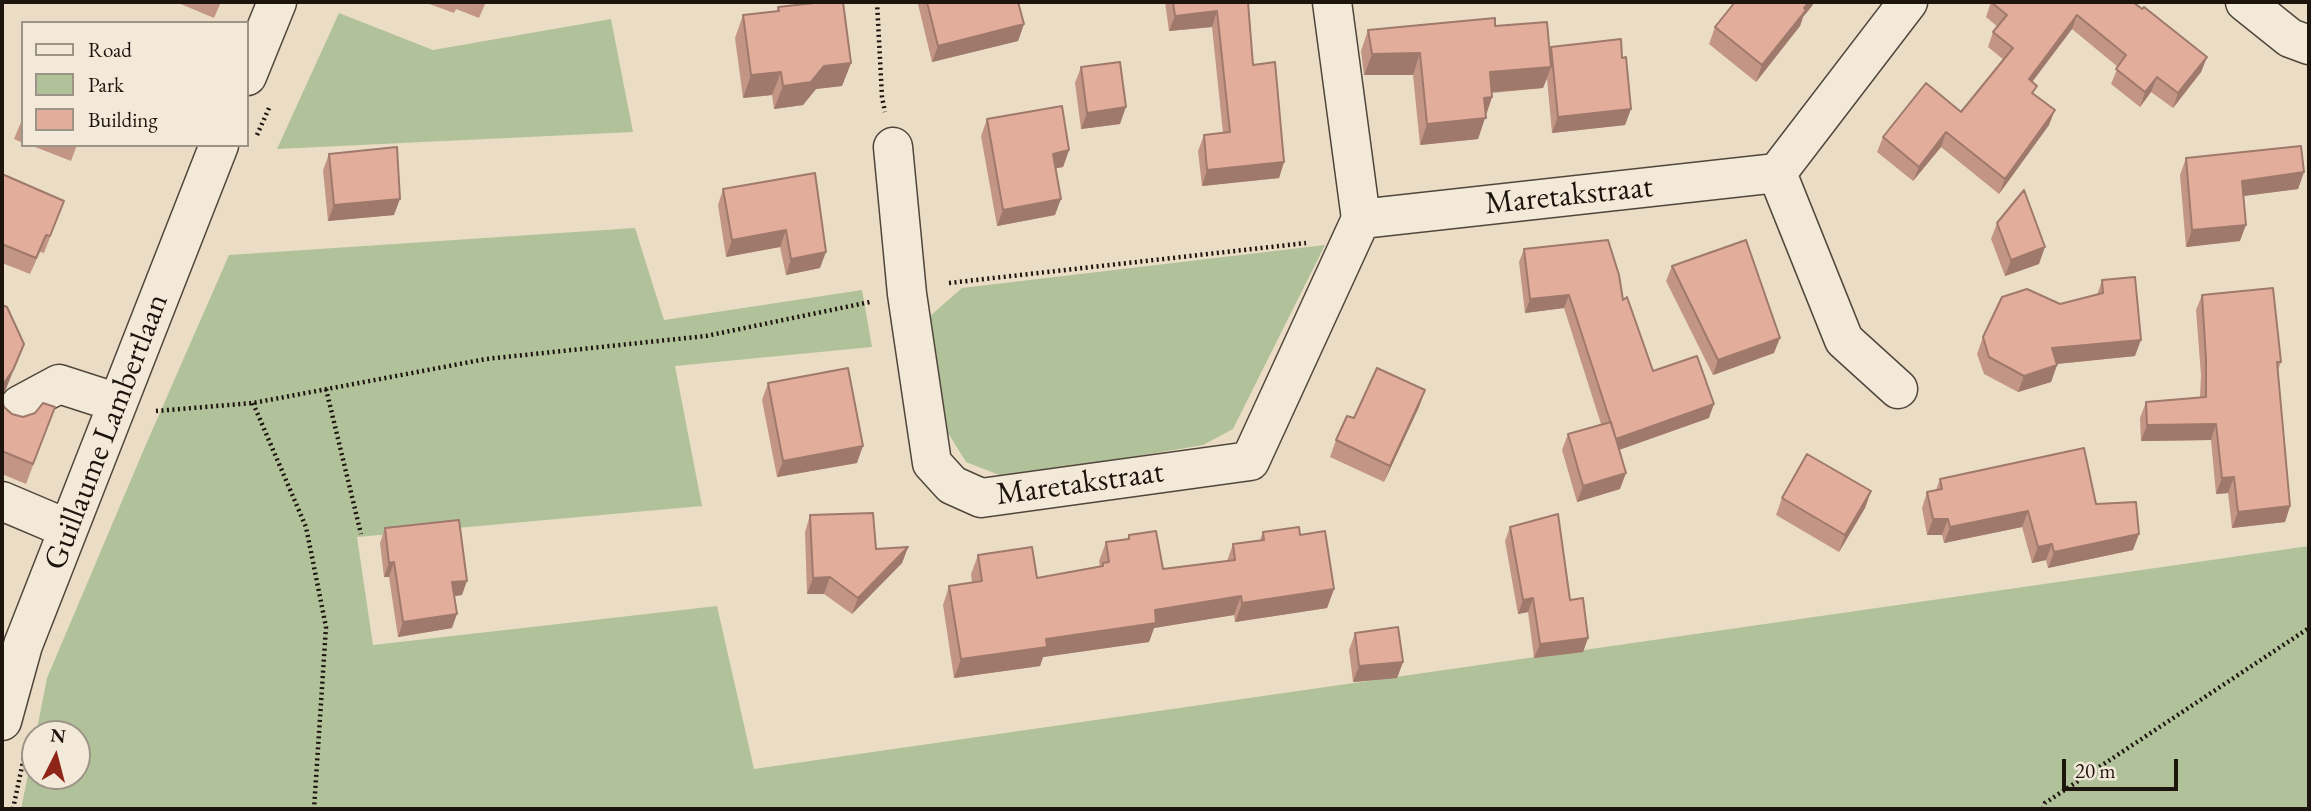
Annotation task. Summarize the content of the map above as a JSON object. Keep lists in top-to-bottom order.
{
  "streets": {
    "street": ["Maretakstraat", "Guillaume Lambertlaan"]
  },
  "legend": ["Road", "Park", "Building"],
  "scale_bar": "20 m",
  "north": "top"
}
